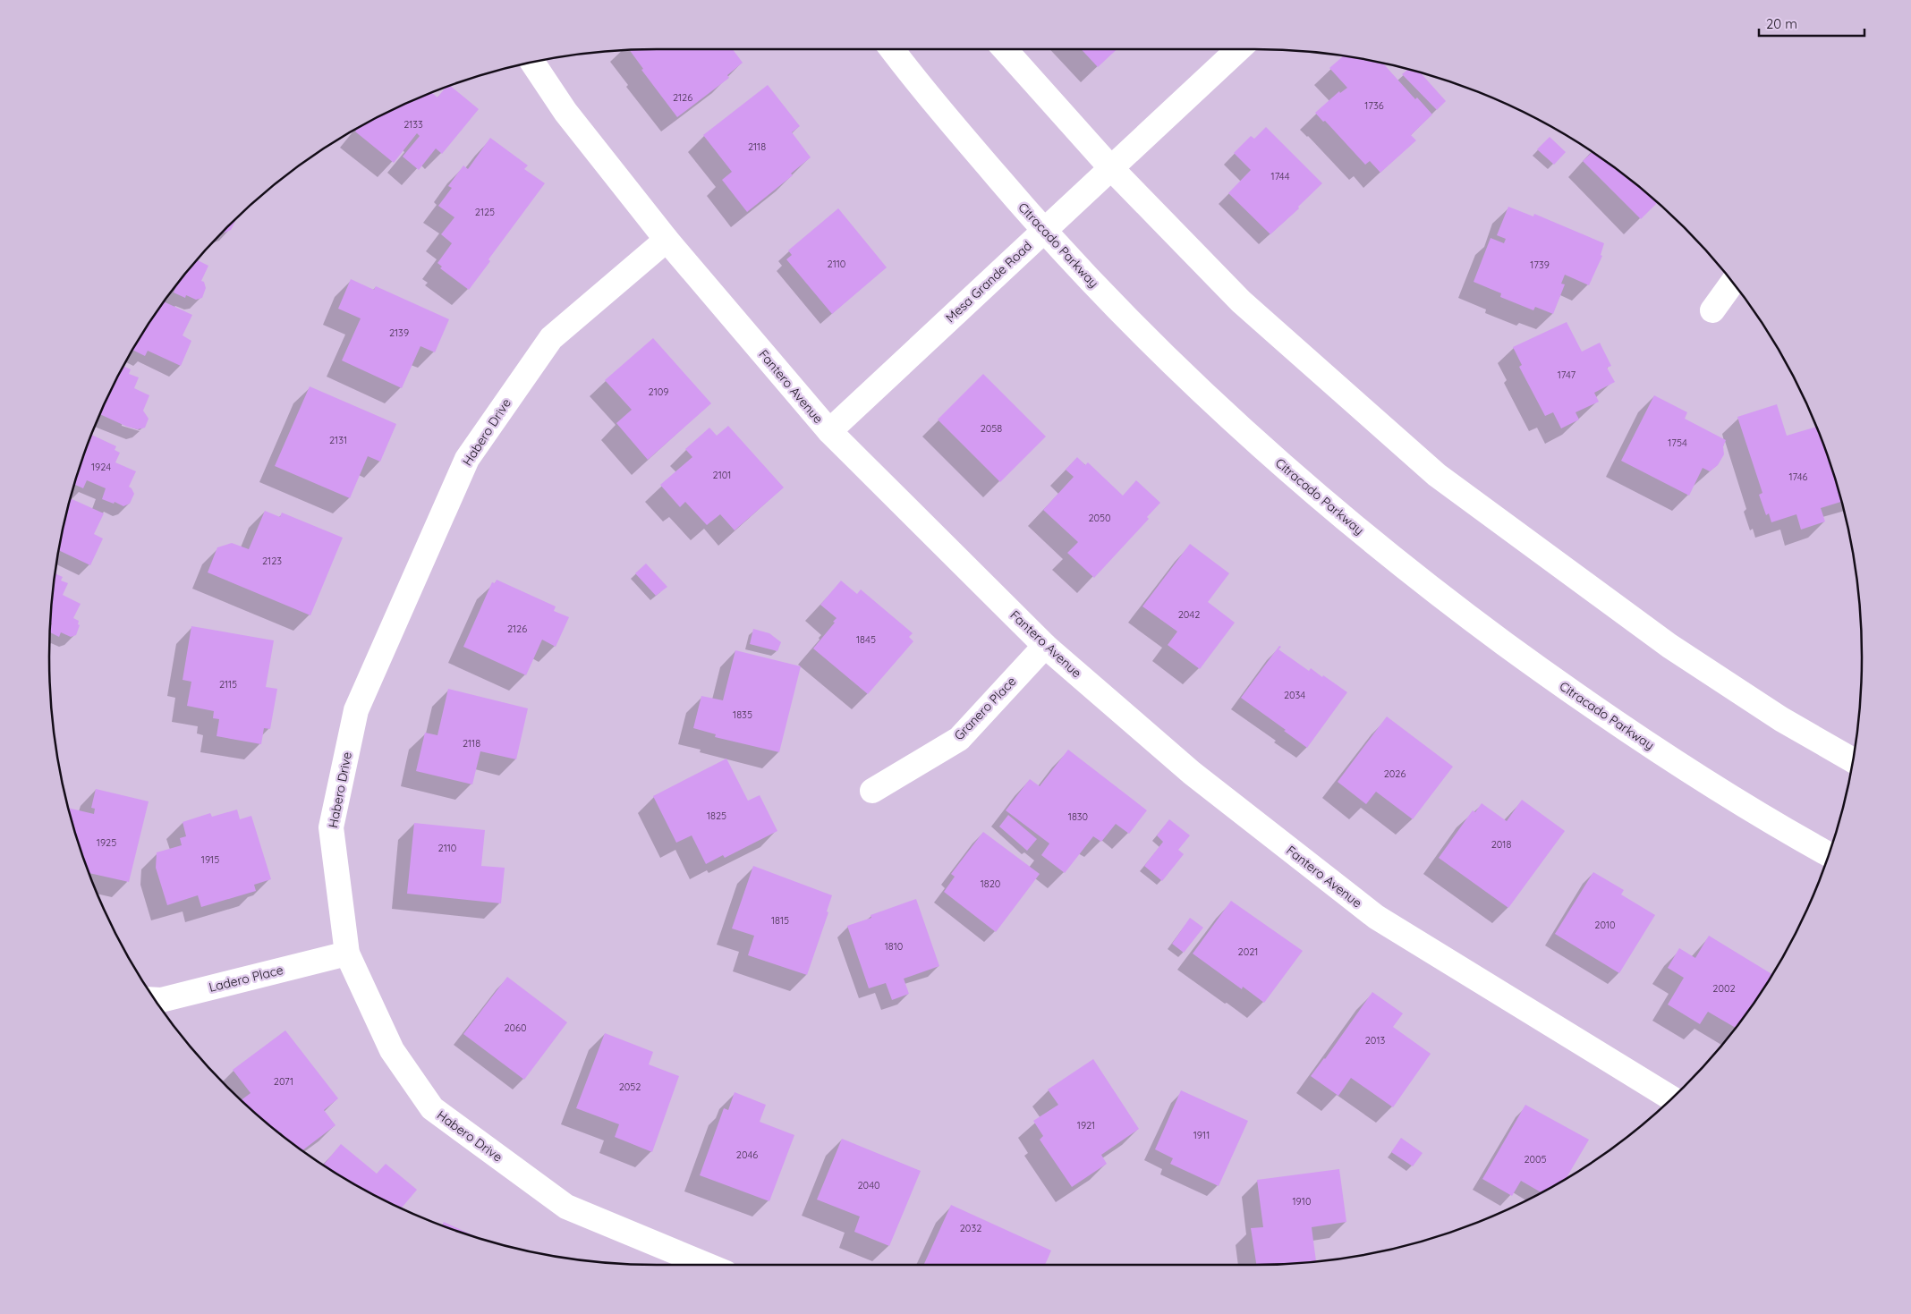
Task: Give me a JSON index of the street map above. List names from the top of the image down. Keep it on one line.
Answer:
{"streets":{"street":["Citracado Parkway","Mesa Grande Road","Fantero Avenue","Habero Drive","Granero Place","Ladero Place"]},"crossings":[["Citracado Parkway","Mesa Grande Road"],["Mesa Grande Road","Fantero Avenue"],["Fantero Avenue","Habero Drive"],["Fantero Avenue","Granero Place"],["Habero Drive","Ladero Place"]],"house_numbers":["2126","1736","2133","2118","1744","2125","2110","1739","2139","1747","2109","2058","2131","1754","1924","2101","1746","2050","2123","2042","2126","1845","2115","2034","1835","2118","2026","1825","1830","1925","2018","2110","1915","1820","1815","2010","1810","2021","2002","2060","2013","2071","2052","1921","1911","2046","2005","2040","1910","2032"],"scale_bar":"20 m"}
